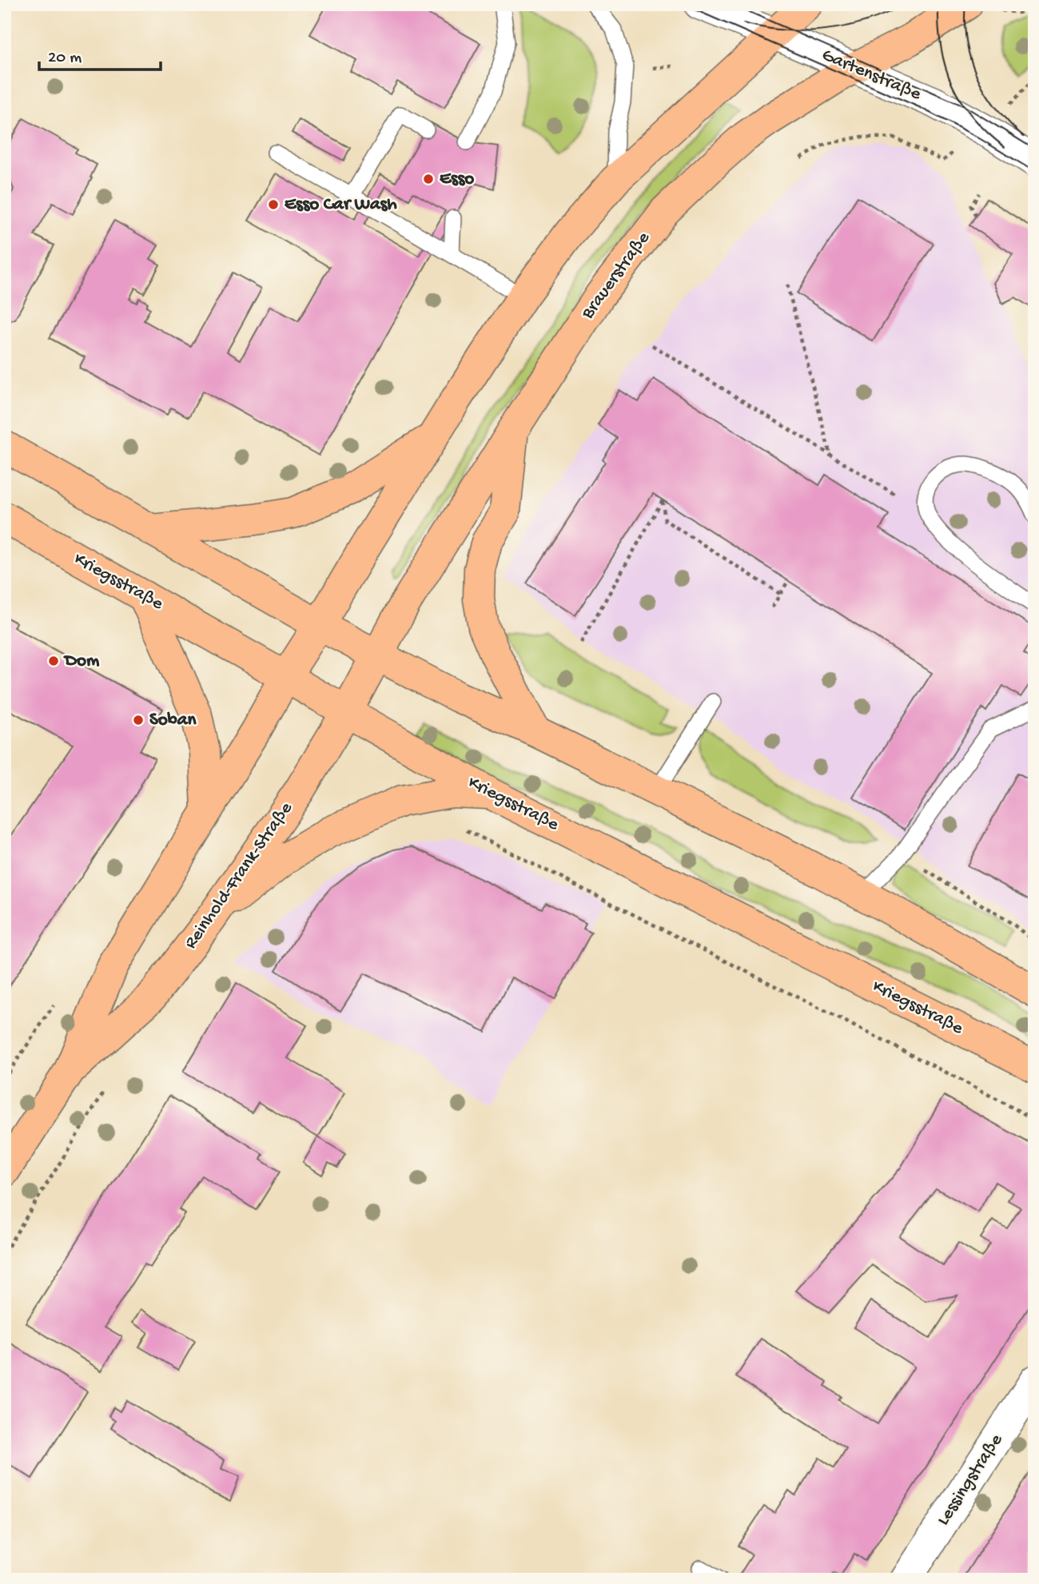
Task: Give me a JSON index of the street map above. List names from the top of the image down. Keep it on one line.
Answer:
{"streets":{"main road":["Brauerstraße","Kriegsstraße","Reinhold-Frank-Straße"],"street":["Gartenstraße","Lessingstraße"]},"crossings":[["Gartenstraße","Brauerstraße"],["Brauerstraße","Reinhold-Frank-Straße"],["Kriegsstraße","Reinhold-Frank-Straße"]],"places":["Esso","Esso Car Wash","Dom","Soban"],"scale_bar":"20 m"}
